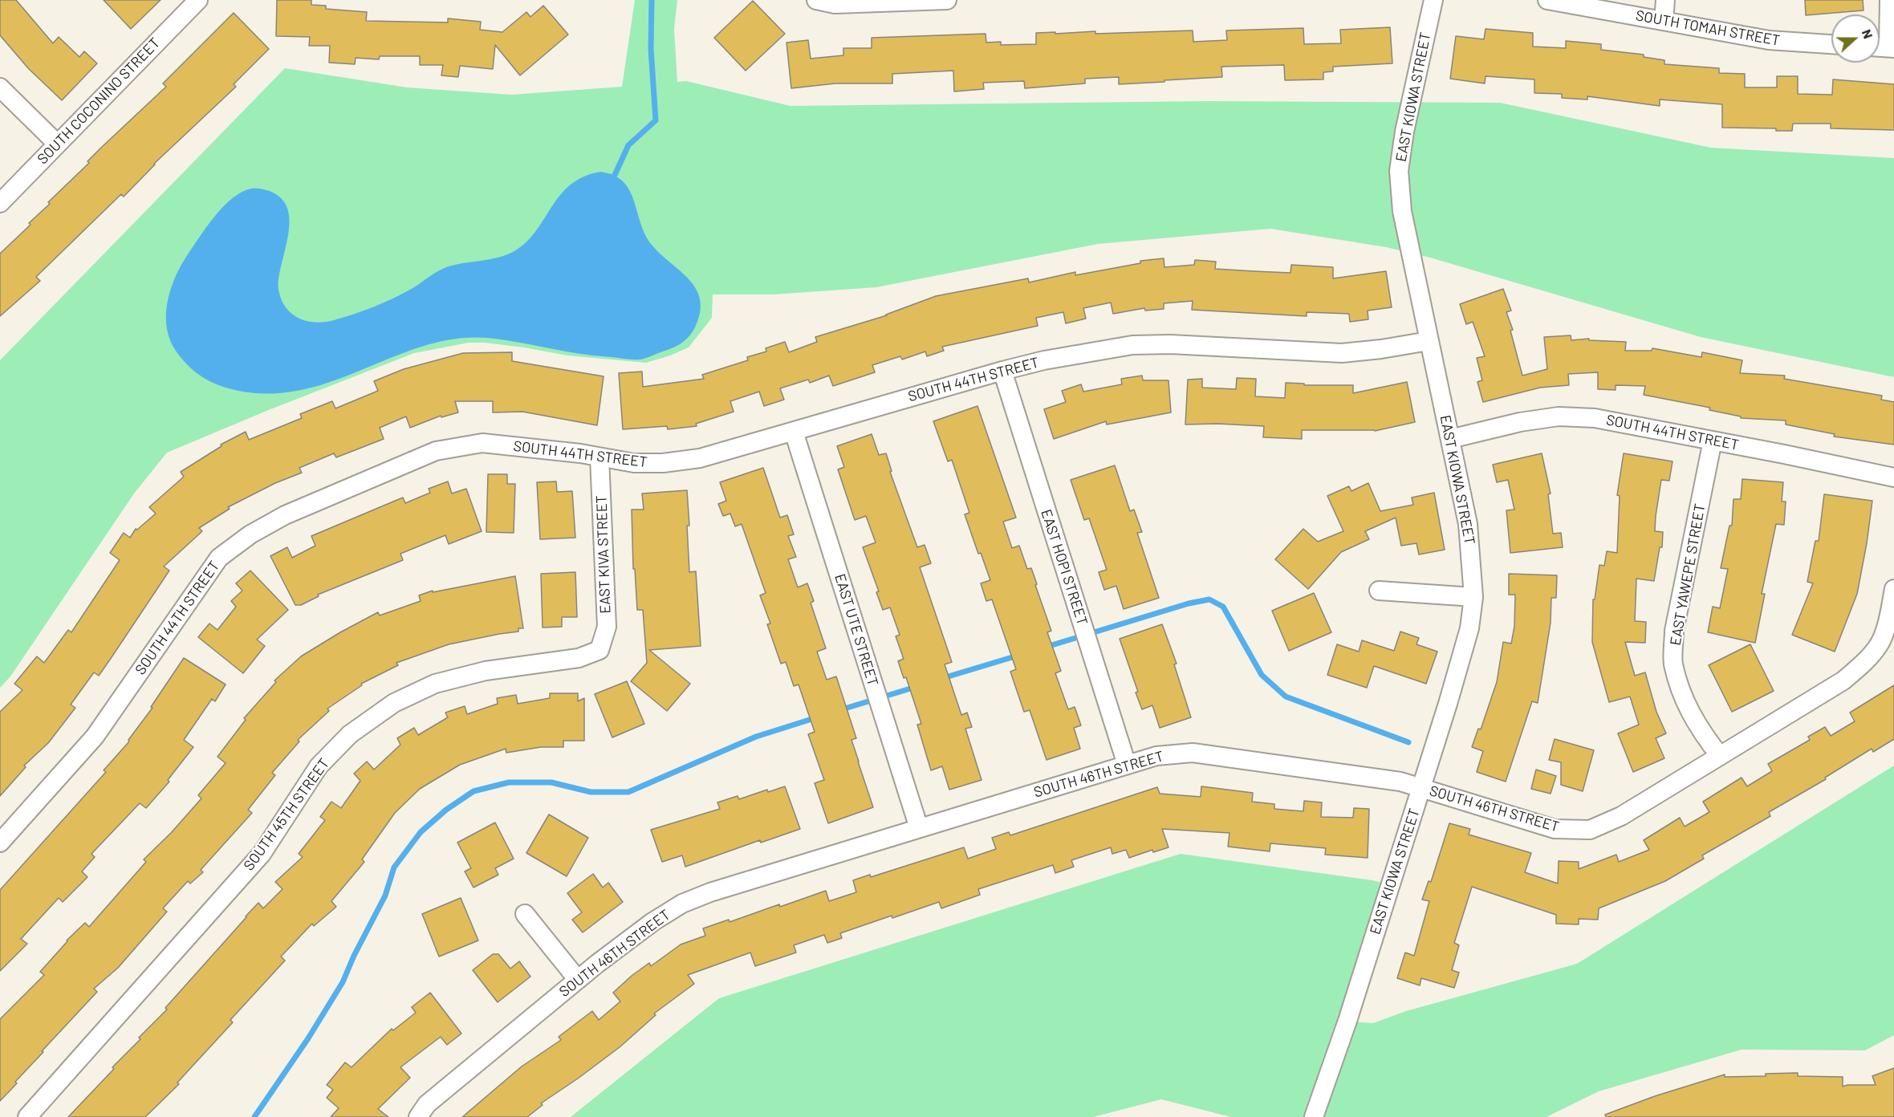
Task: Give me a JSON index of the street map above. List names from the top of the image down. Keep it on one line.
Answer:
{"streets":{"street":["SOUTH TOMAH STREET","EAST KIOWA STREET","SOUTH COCONINO STREET","SOUTH 44TH STREET","EAST KIVA STREET","EAST HOPI STREET","EAST YAWEPE STREET","EAST UTE STREET","SOUTH 46TH STREET","SOUTH 45TH STREET"]},"crossings":[["EAST KIOWA STREET","SOUTH 44TH STREET"],["EAST KIOWA STREET","SOUTH 46TH STREET"],["SOUTH 44TH STREET","EAST KIVA STREET"],["SOUTH 44TH STREET","EAST HOPI STREET"],["SOUTH 44TH STREET","EAST YAWEPE STREET"],["SOUTH 44TH STREET","EAST UTE STREET"],["EAST KIVA STREET","SOUTH 45TH STREET"],["EAST HOPI STREET","SOUTH 46TH STREET"],["EAST YAWEPE STREET","SOUTH 46TH STREET"],["EAST UTE STREET","SOUTH 46TH STREET"]],"north":"right"}
